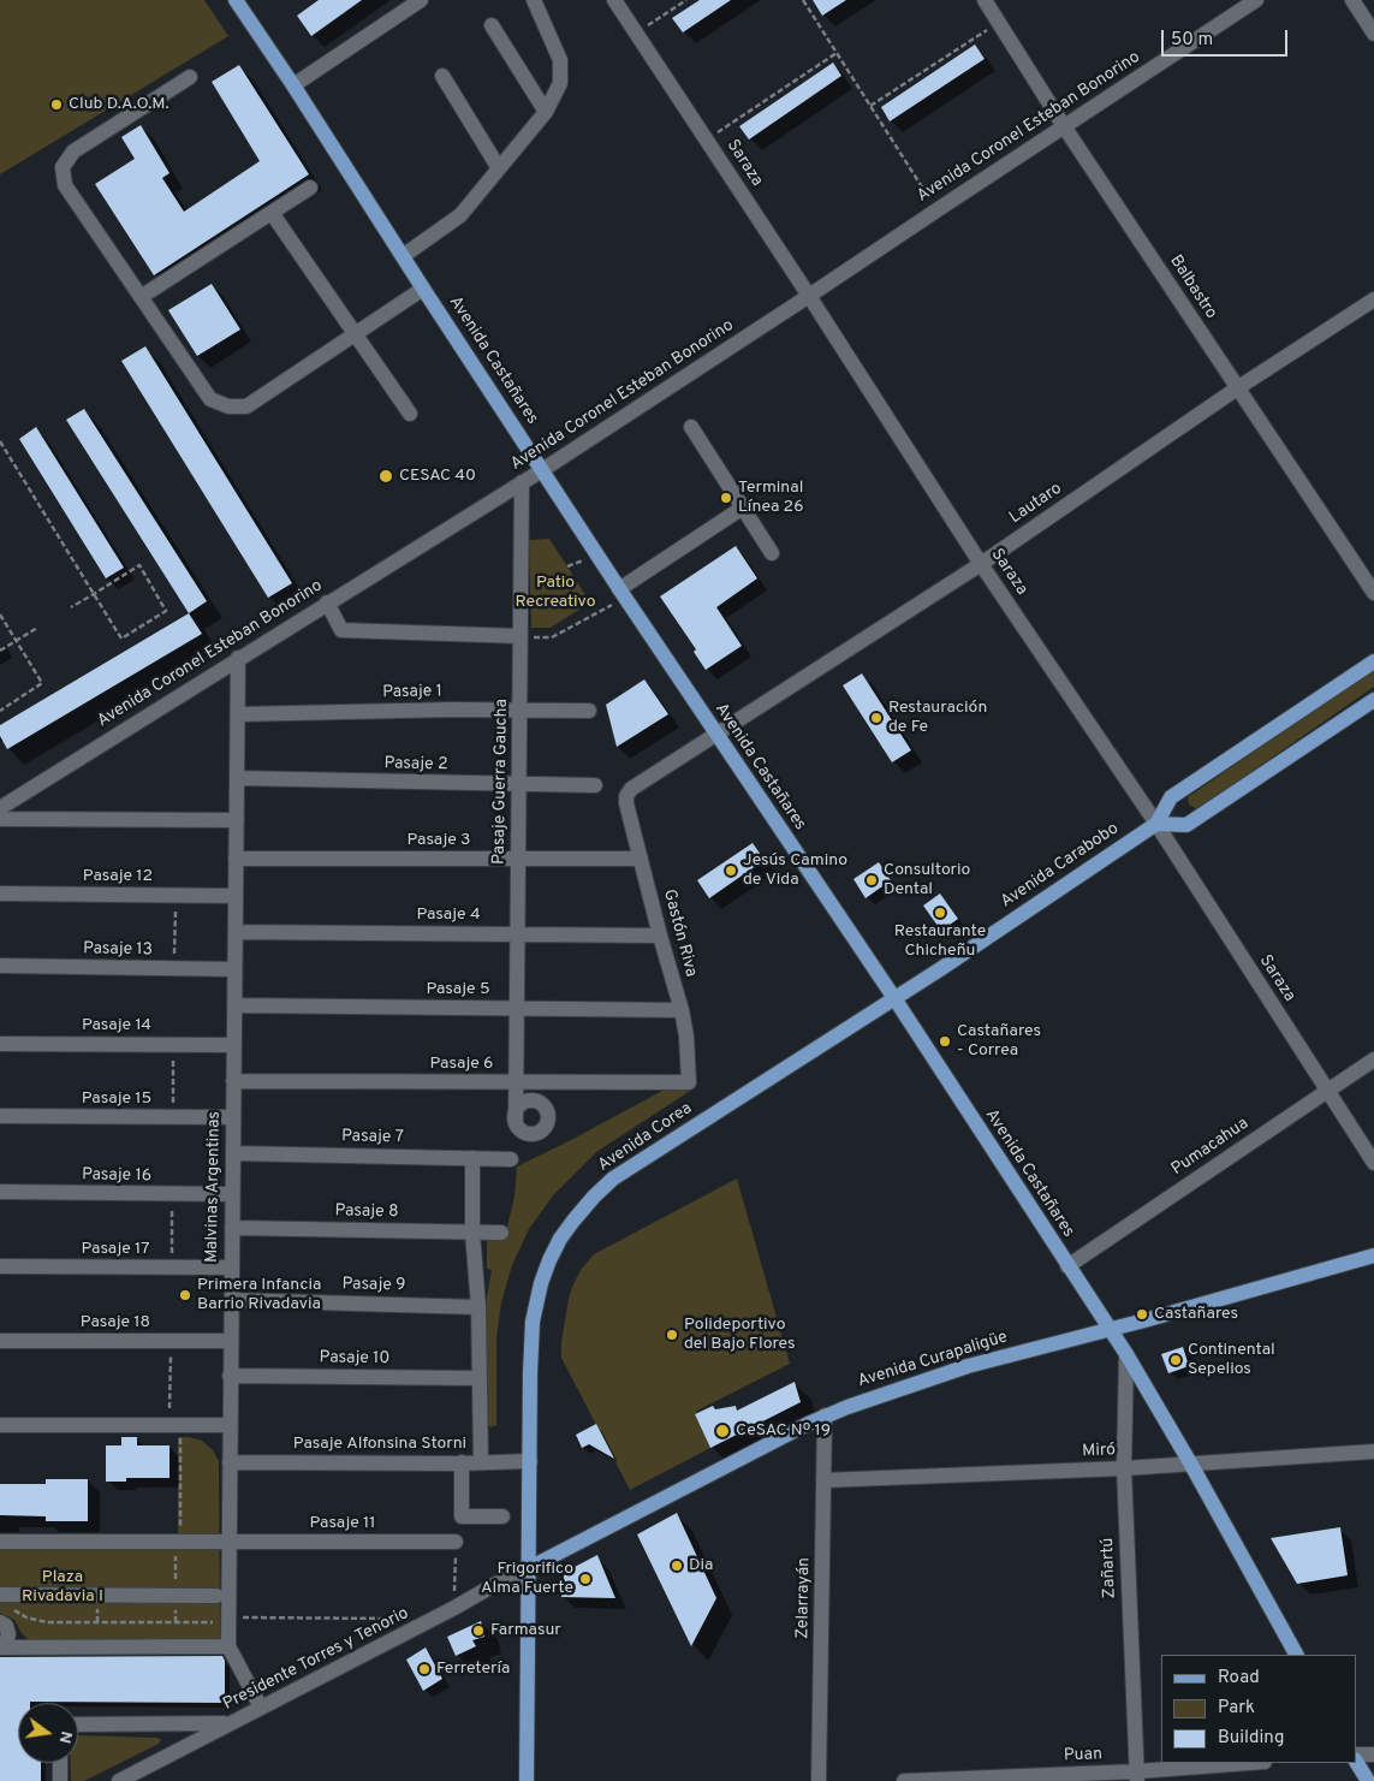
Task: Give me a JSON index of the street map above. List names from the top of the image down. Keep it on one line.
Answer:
{"streets":{"main road":["Avenida Castañares","Avenida Carabobo","Avenida Corea","Avenida Curapaligüe"],"street":["Avenida Coronel Esteban Bonorino","Saraza","Balbastro","Lautaro","Pasaje 1","Pasaje 2","Pasaje Guerra Gaucha","Pasaje 3","Pasaje 12","Pasaje 4","Gastón Riva","Pasaje 13","Pasaje 5","Pasaje 14","Pasaje 6","Pasaje 15","Pasaje 7","Pumacahua","Pasaje 16","Malvinas Argentinas","Pasaje 8","Pasaje 17","Pasaje 9","Pasaje 18","Pasaje 10","Pasaje Alfonsina Storni","Miró","Pasaje 11","Zañartú","Zelarrayán","Presidente Torres y Tenorio","Puan"]},"crossings":[["Avenida Coronel Esteban Bonorino","Saraza"],["Avenida Coronel Esteban Bonorino","Balbastro"],["Avenida Coronel Esteban Bonorino","Avenida Castañares"],["Avenida Coronel Esteban Bonorino","Pasaje Guerra Gaucha"],["Avenida Coronel Esteban Bonorino","Malvinas Argentinas"],["Saraza","Lautaro"],["Saraza","Avenida Carabobo"],["Saraza","Pumacahua"],["Balbastro","Lautaro"],["Avenida Castañares","Lautaro"],["Avenida Castañares","Avenida Carabobo"],["Avenida Castañares","Avenida Corea"],["Avenida Castañares","Pumacahua"],["Avenida Castañares","Avenida Curapaligüe"],["Avenida Castañares","Miró"],["Avenida Castañares","Zañartú"],["Lautaro","Gastón Riva"],["Pasaje 1","Pasaje Guerra Gaucha"],["Pasaje 1","Malvinas Argentinas"],["Pasaje 2","Pasaje Guerra Gaucha"],["Pasaje 2","Malvinas Argentinas"],["Pasaje Guerra Gaucha","Pasaje 3"],["Pasaje Guerra Gaucha","Pasaje 4"],["Pasaje Guerra Gaucha","Pasaje 5"],["Pasaje Guerra Gaucha","Pasaje 6"],["Pasaje 3","Gastón Riva"],["Pasaje 3","Malvinas Argentinas"],["Avenida Carabobo","Avenida Corea"],["Pasaje 12","Malvinas Argentinas"],["Pasaje 4","Gastón Riva"],["Pasaje 4","Malvinas Argentinas"],["Gastón Riva","Pasaje 5"],["Gastón Riva","Pasaje 6"],["Pasaje 13","Malvinas Argentinas"],["Pasaje 5","Malvinas Argentinas"],["Pasaje 14","Malvinas Argentinas"],["Pasaje 6","Malvinas Argentinas"],["Pasaje 15","Malvinas Argentinas"],["Pasaje 7","Malvinas Argentinas"],["Avenida Corea","Avenida Curapaligüe"],["Avenida Corea","Pasaje Alfonsina Storni"],["Avenida Corea","Presidente Torres y Tenorio"],["Pasaje 16","Malvinas Argentinas"],["Malvinas Argentinas","Pasaje 8"],["Malvinas Argentinas","Pasaje 17"],["Malvinas Argentinas","Pasaje 9"],["Malvinas Argentinas","Pasaje 18"],["Malvinas Argentinas","Pasaje 10"],["Malvinas Argentinas","Pasaje Alfonsina Storni"],["Malvinas Argentinas","Pasaje 11"],["Malvinas Argentinas","Presidente Torres y Tenorio"],["Avenida Curapaligüe","Zelarrayán"],["Avenida Curapaligüe","Presidente Torres y Tenorio"],["Miró","Zañartú"],["Miró","Zelarrayán"],["Zañartú","Puan"]],"parks":["Patio Recreativo","Plaza Rivadavia I"],"places":["Club D.A.O.M.","CESAC 40","Terminal Línea 26","Restauración de Fe","Jesús Camino de Vida","Consultorio Dental","Restaurante Chicheñu","Castañares - Correa","Primera Infancia Barrio Rivadavia","Castañares","Polideportivo del Bajo Flores","Continental Sepelios","CeSAC Nº 19","Dia","Frigorifico Alma Fuerte","Farmasur","Ferretería"],"legend":["Road","Park","Building"],"scale_bar":"50 m","north":"right"}
